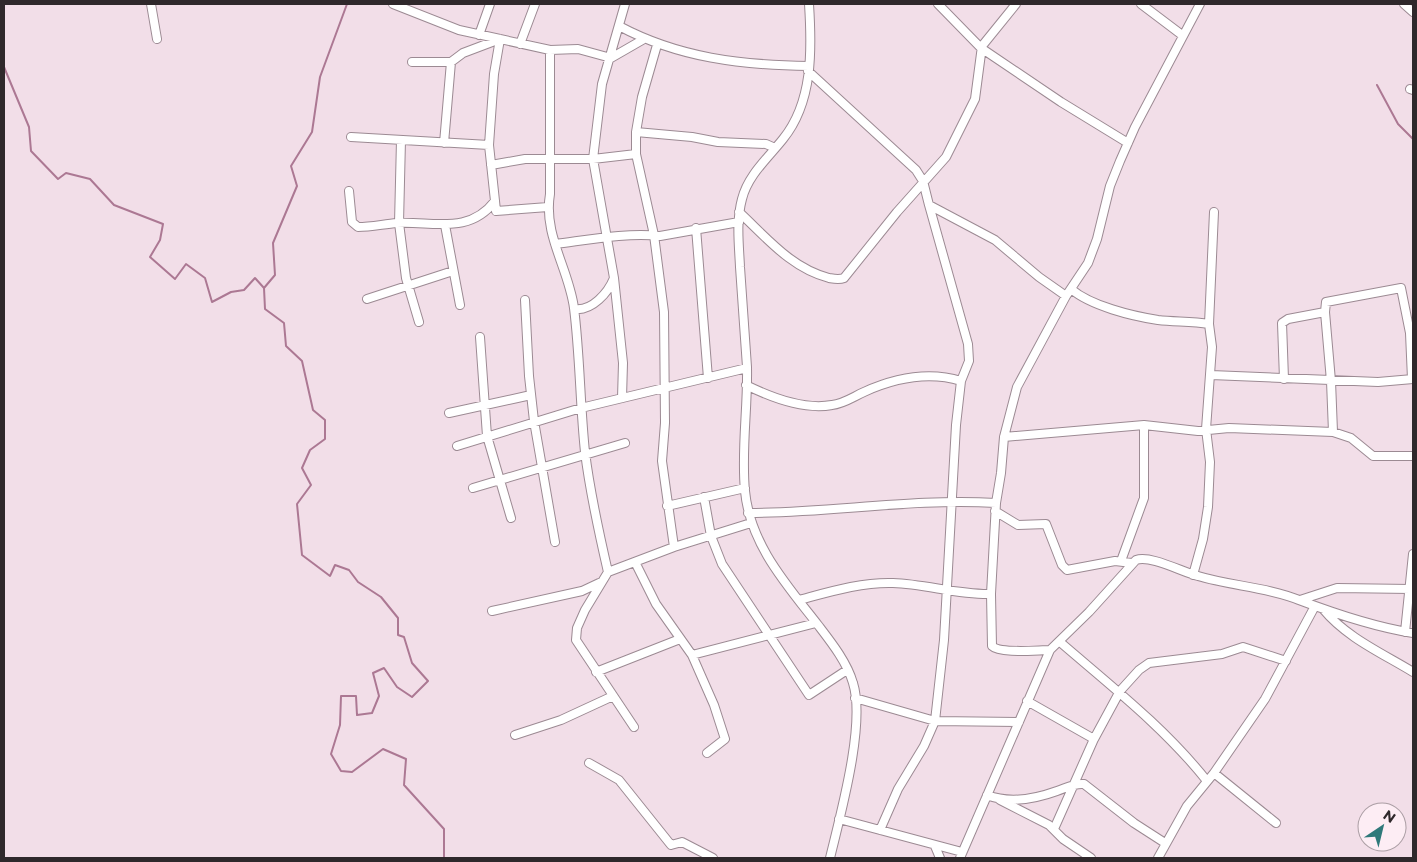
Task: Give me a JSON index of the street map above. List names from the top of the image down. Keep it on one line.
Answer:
{"north":"top right"}
